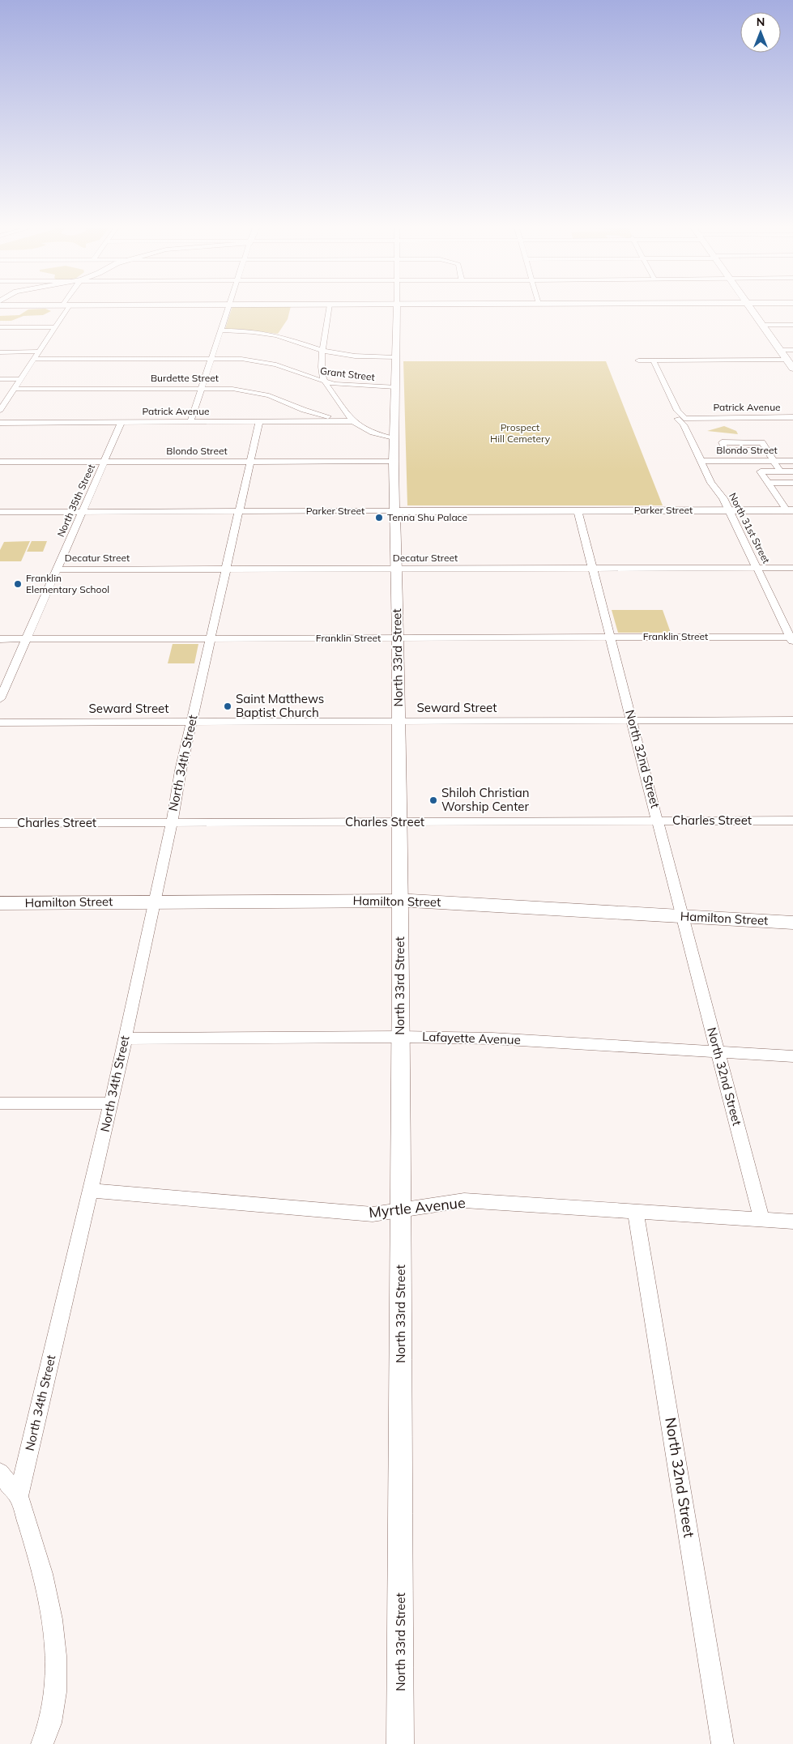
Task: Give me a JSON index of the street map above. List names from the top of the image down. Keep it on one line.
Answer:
{"streets":{"main road":["Hamilton Street"],"street":["Grant Street","Burdette Street","Patrick Avenue","Blondo Street","North 35th Street","Parker Street","North 31st Street","Decatur Street","Franklin Street","North 33rd Street","Seward Street","North 32nd Street","North 34th Street","Charles Street","Lafayette Avenue","Myrtle Avenue"]},"crossings":[["Grant Street","North 33rd Street"],["Burdette Street","Patrick Avenue"],["Patrick Avenue","North 35th Street"],["Patrick Avenue","North 31st Street"],["Patrick Avenue","North 34th Street"],["Blondo Street","North 35th Street"],["Blondo Street","North 31st Street"],["Blondo Street","North 33rd Street"],["Blondo Street","North 34th Street"],["North 35th Street","Parker Street"],["North 35th Street","Decatur Street"],["North 35th Street","Franklin Street"],["Parker Street","North 31st Street"],["Parker Street","North 33rd Street"],["Parker Street","North 32nd Street"],["Parker Street","North 34th Street"],["North 31st Street","Decatur Street"],["North 31st Street","Franklin Street"],["Decatur Street","North 33rd Street"],["Decatur Street","North 32nd Street"],["Decatur Street","North 34th Street"],["Franklin Street","North 33rd Street"],["Franklin Street","North 32nd Street"],["Franklin Street","North 34th Street"],["North 33rd Street","Seward Street"],["North 33rd Street","Charles Street"],["North 33rd Street","Hamilton Street"],["North 33rd Street","Lafayette Avenue"],["North 33rd Street","Myrtle Avenue"],["Seward Street","North 32nd Street"],["Seward Street","North 34th Street"],["North 32nd Street","Charles Street"],["North 32nd Street","Hamilton Street"],["North 32nd Street","Lafayette Avenue"],["North 32nd Street","Myrtle Avenue"],["North 34th Street","Charles Street"],["North 34th Street","Hamilton Street"],["North 34th Street","Lafayette Avenue"],["North 34th Street","Myrtle Avenue"]],"parks":["Prospect Hill Cemetery"],"places":["Tenna Shu Palace","Franklin Elementary School","Saint Matthews Baptist Church","Shiloh Christian Worship Center"],"north":"top"}
